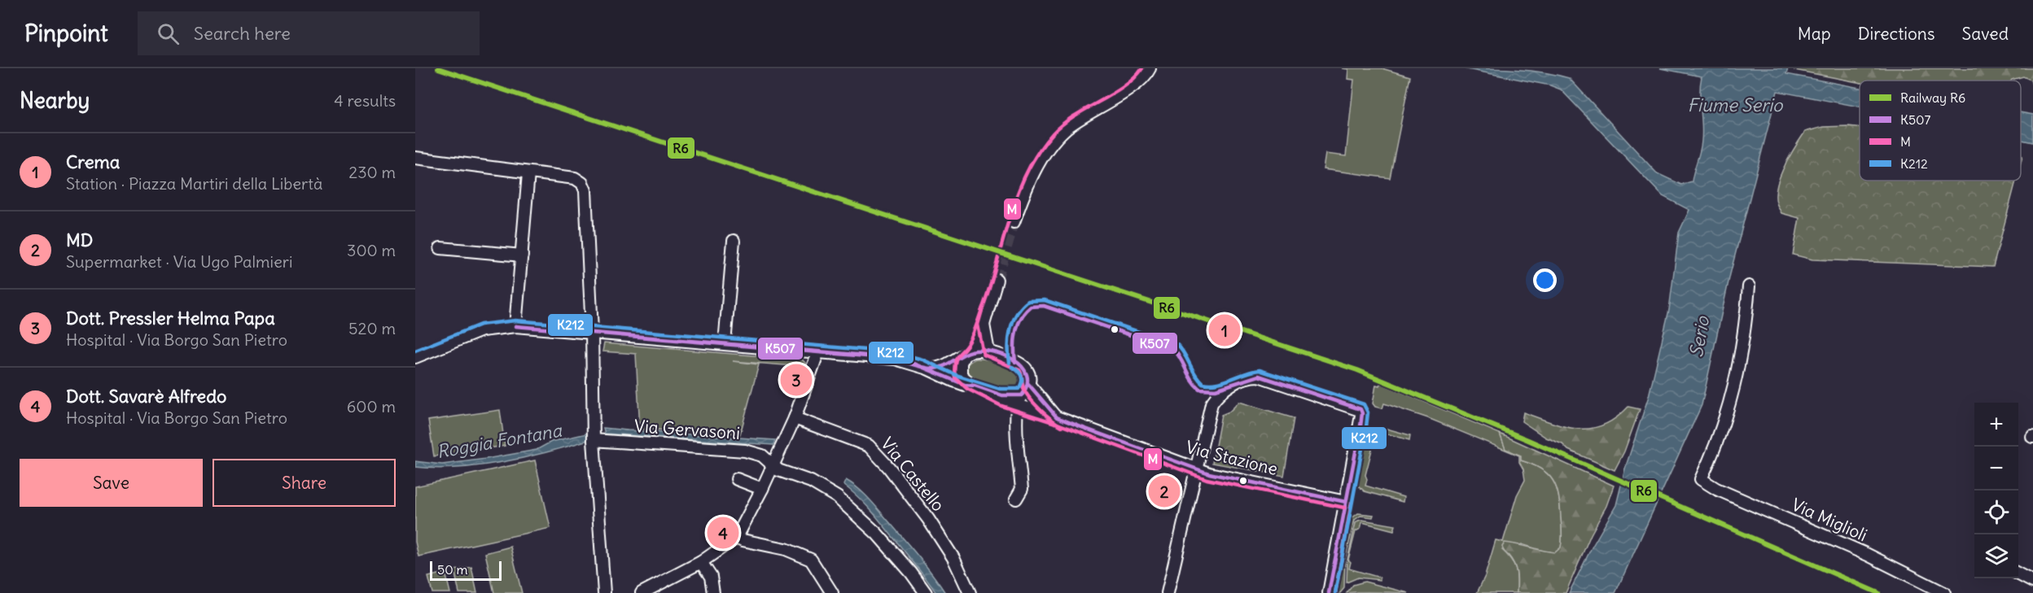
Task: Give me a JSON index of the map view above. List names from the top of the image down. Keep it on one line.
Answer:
{"streets":{"street":["Via Gervasoni","Via Stazione","Via Castello","Via Miglioli"]},"water":["Fiume Serio","Serio","Roggia Fontana"],"lines":["rail line R6","transit line M","transit line K212","transit line K507"],"legend":["Railway R6","K507","M","K212"],"scale_bar":"50 m","page":{"header":"Pinpoint","search":"Search here","nav":["Map","Directions","Saved"],"heading":["Nearby","4 results"],"list":[{"mark":"1","name":"Crema","note":"Station · Piazza Martiri della Libertà","value":"230 m"},{"mark":"2","name":"MD","note":"Supermarket · Via Ugo Palmieri","value":"300 m"},{"mark":"3","name":"Dott. Pressler Helma Papa","note":"Hospital · Via Borgo San Pietro","value":"520 m"},{"mark":"4","name":"Dott. Savarè Alfredo","note":"Hospital · Via Borgo San Pietro","value":"600 m"}],"pins":["1","3","2","4"],"map_buttons":["+","−"],"buttons":["Save","Share"],"scale":"50 m"}}
